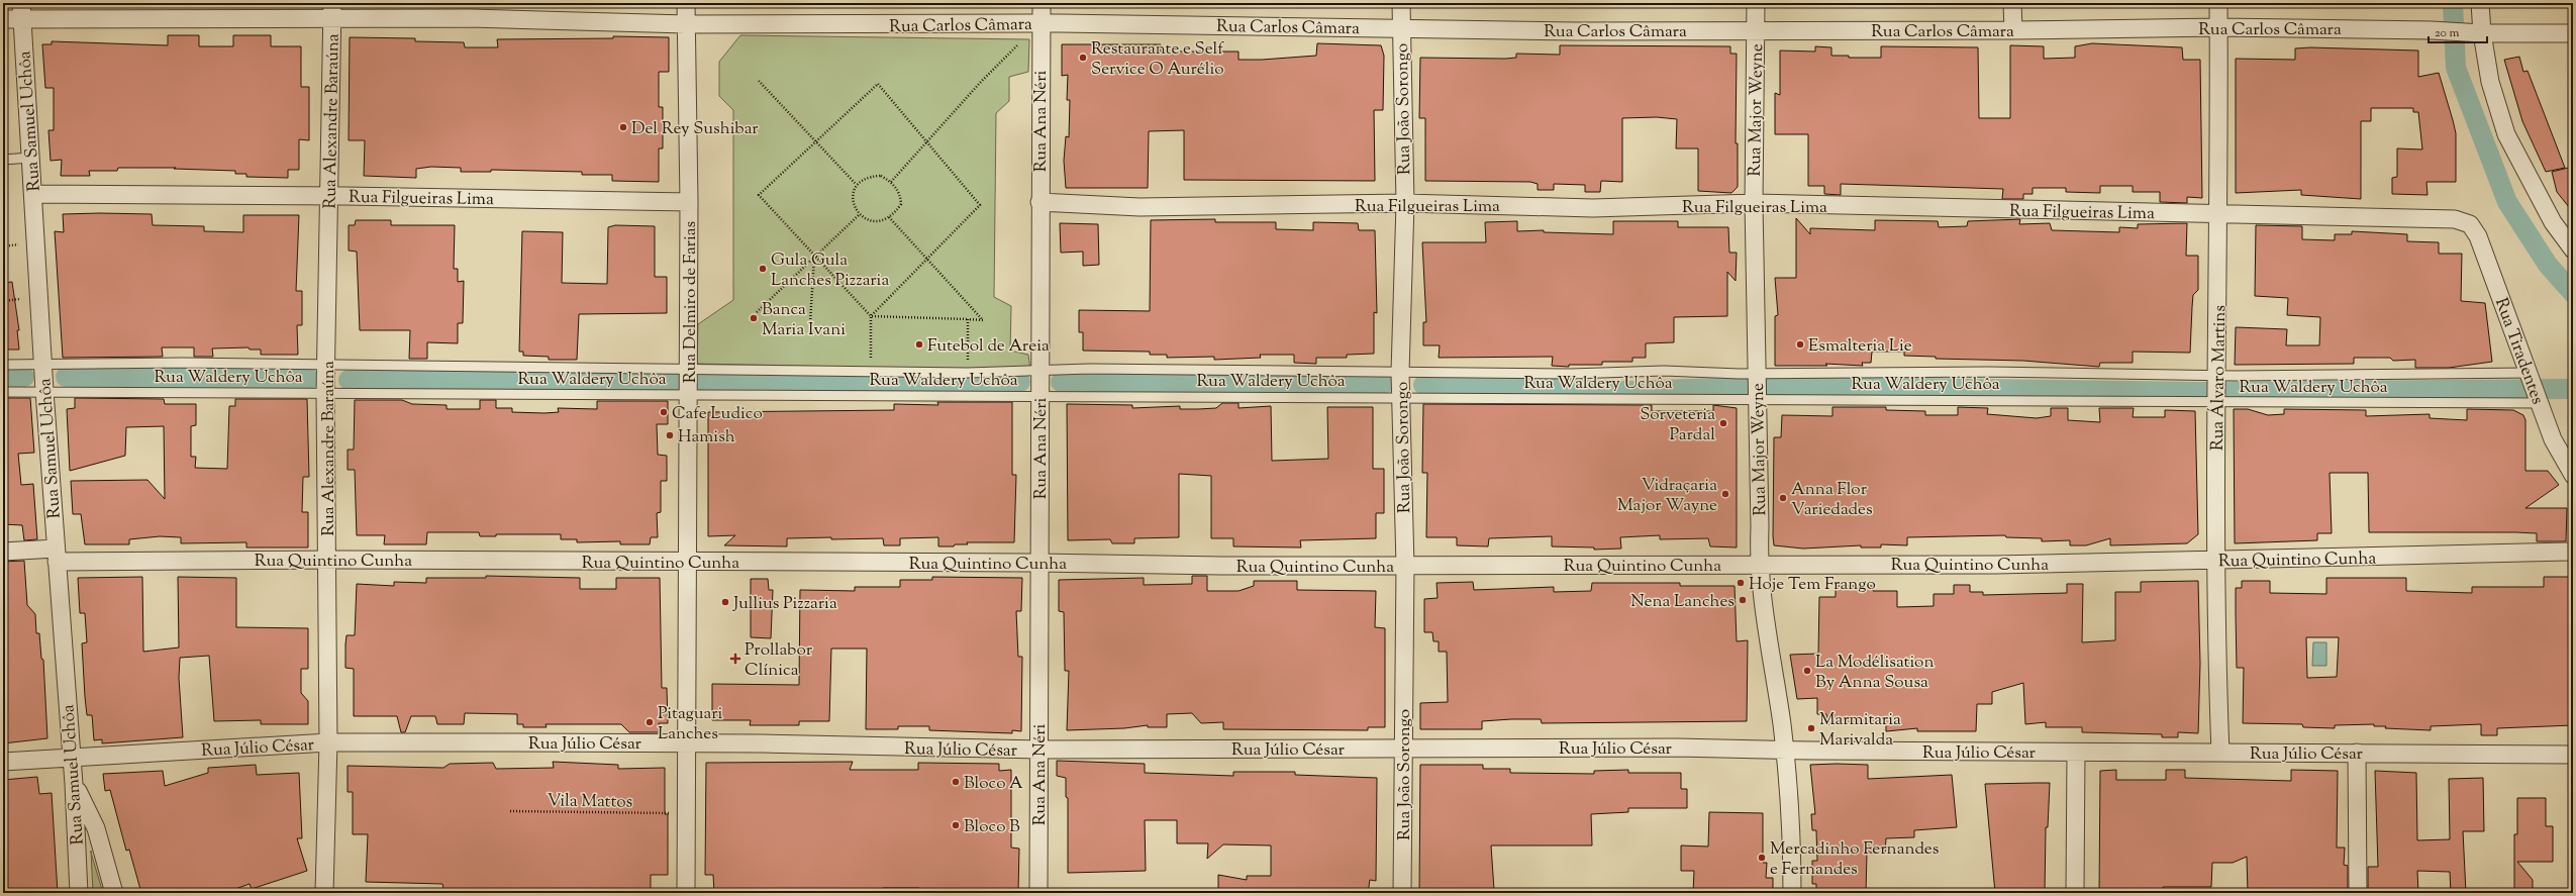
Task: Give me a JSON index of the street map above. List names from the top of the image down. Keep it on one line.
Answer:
{"streets":{"street":["Rua Carlos Câmara","Rua João Sorongo","Rua Major Weyne","Rua Samuel Uchôa","Rua Alexandre Baraúna","Rua Ana Néri","Rua Filgueiras Lima","Rua Delmiro de Farias","Rua Tiradentes","Rua Álvaro Martins","Rua Quintino Cunha","Rua Júlio César"],"lane":["Rua Waldery Uchôa"],"path":["Vila Mattos"]},"crossings":[["Rua Carlos Câmara","Rua João Sorongo"],["Rua Carlos Câmara","Rua Major Weyne"],["Rua Carlos Câmara","Rua Samuel Uchôa"],["Rua Carlos Câmara","Rua Alexandre Baraúna"],["Rua Carlos Câmara","Rua Ana Néri"],["Rua Carlos Câmara","Rua Delmiro de Farias"],["Rua Carlos Câmara","Rua Álvaro Martins"],["Rua João Sorongo","Rua Filgueiras Lima"],["Rua João Sorongo","Rua Waldery Uchôa"],["Rua João Sorongo","Rua Quintino Cunha"],["Rua João Sorongo","Rua Júlio César"],["Rua Major Weyne","Rua Filgueiras Lima"],["Rua Major Weyne","Rua Waldery Uchôa"],["Rua Major Weyne","Rua Quintino Cunha"],["Rua Major Weyne","Rua Júlio César"],["Rua Samuel Uchôa","Rua Filgueiras Lima"],["Rua Samuel Uchôa","Rua Waldery Uchôa"],["Rua Samuel Uchôa","Rua Quintino Cunha"],["Rua Samuel Uchôa","Rua Júlio César"],["Rua Alexandre Baraúna","Rua Filgueiras Lima"],["Rua Alexandre Baraúna","Rua Waldery Uchôa"],["Rua Alexandre Baraúna","Rua Quintino Cunha"],["Rua Alexandre Baraúna","Rua Júlio César"],["Rua Ana Néri","Rua Filgueiras Lima"],["Rua Ana Néri","Rua Waldery Uchôa"],["Rua Ana Néri","Rua Quintino Cunha"],["Rua Ana Néri","Rua Júlio César"],["Rua Filgueiras Lima","Rua Delmiro de Farias"],["Rua Filgueiras Lima","Rua Tiradentes"],["Rua Filgueiras Lima","Rua Álvaro Martins"],["Rua Delmiro de Farias","Rua Waldery Uchôa"],["Rua Delmiro de Farias","Rua Quintino Cunha"],["Rua Delmiro de Farias","Rua Júlio César"],["Rua Tiradentes","Rua Waldery Uchôa"],["Rua Waldery Uchôa","Rua Álvaro Martins"],["Rua Álvaro Martins","Rua Quintino Cunha"],["Rua Álvaro Martins","Rua Júlio César"]],"places":{"other":["Restaurante e Self Service O Aurélio","Del Rey Sushibar","Gula Gula Lanches Pizzaria","Banca Maria Ivani","Futebol de Areia","Esmalteria Lie","Cafe Ludico","Sorveteria Pardal","Hamish","Vidraçaria Major Wayne","Anna Flor Variedades","Hoje Tem Frango","Nena Lanches","Jullius Pizzaria","La Modélisation By Anna Sousa","Pitaguari Lanches","Marmitaria Marivalda","Bloco A","Bloco B","Mercadinho Fernandes e Fernandes"],"health":["Prollabor Clínica"]},"scale_bar":"20 m"}
